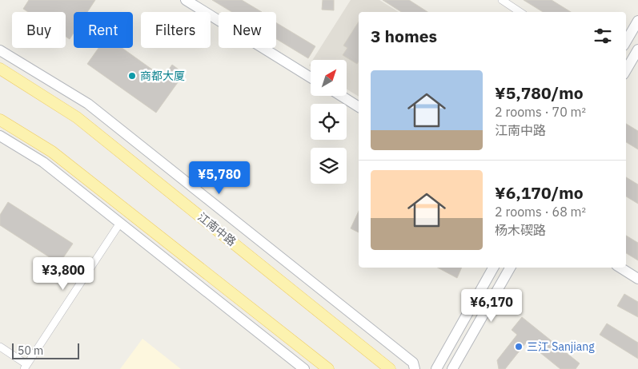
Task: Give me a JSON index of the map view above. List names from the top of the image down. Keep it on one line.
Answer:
{"streets":{"main road":["江南中路"]},"places":["商都大厦","三江 Sanjiang"],"scale_bar":"50 m","north":"top right","page":{"chip":["Buy","Rent","Filters","New"],"heading":"3 homes","list":[{"name":"¥5,780/mo","note":"2 rooms · 70 m² · 江南中路"},{"name":"¥6,170/mo","note":"2 rooms · 68 m² · 杨木碶路"}],"price":["¥5,780","¥3,800","¥6,170"],"scale":"50 m"}}
